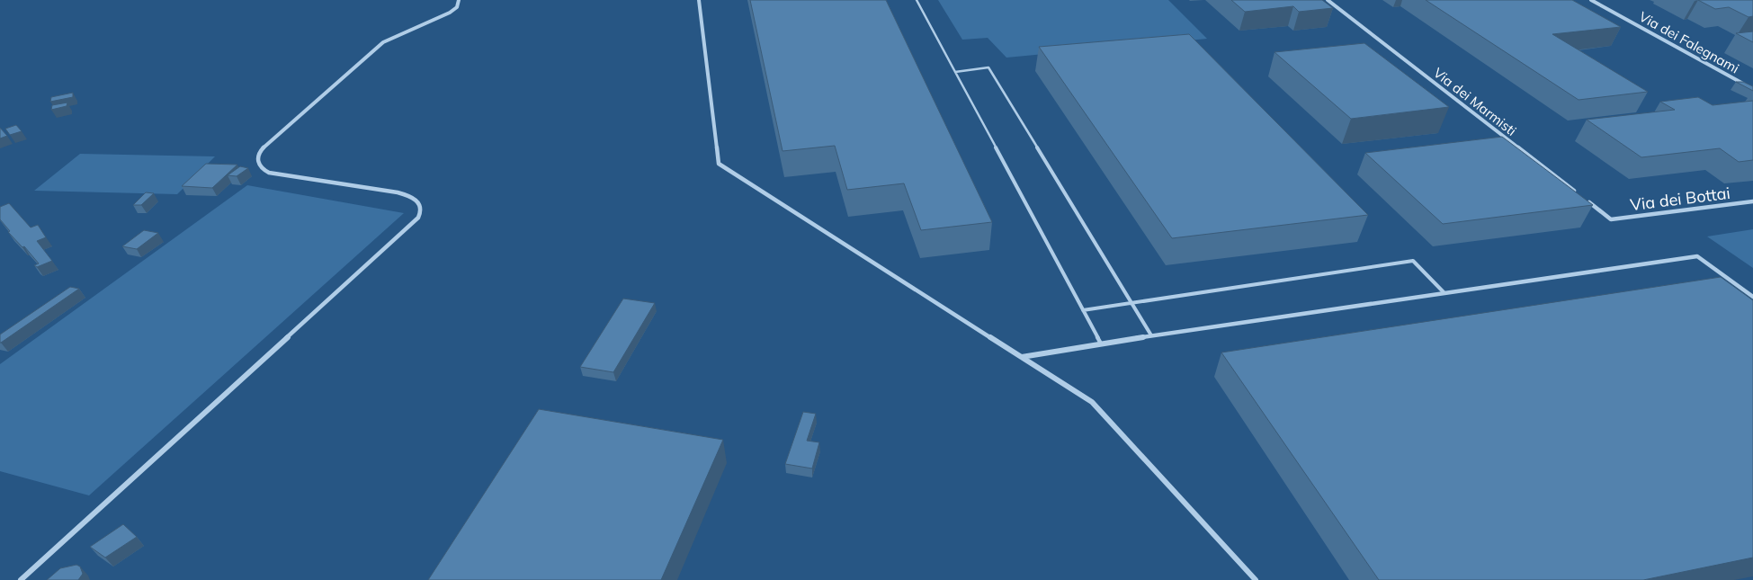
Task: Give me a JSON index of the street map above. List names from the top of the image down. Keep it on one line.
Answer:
{"streets":{"street":["Via dei Falegnami","Via dei Marmisti","Via dei Bottai"]}}
